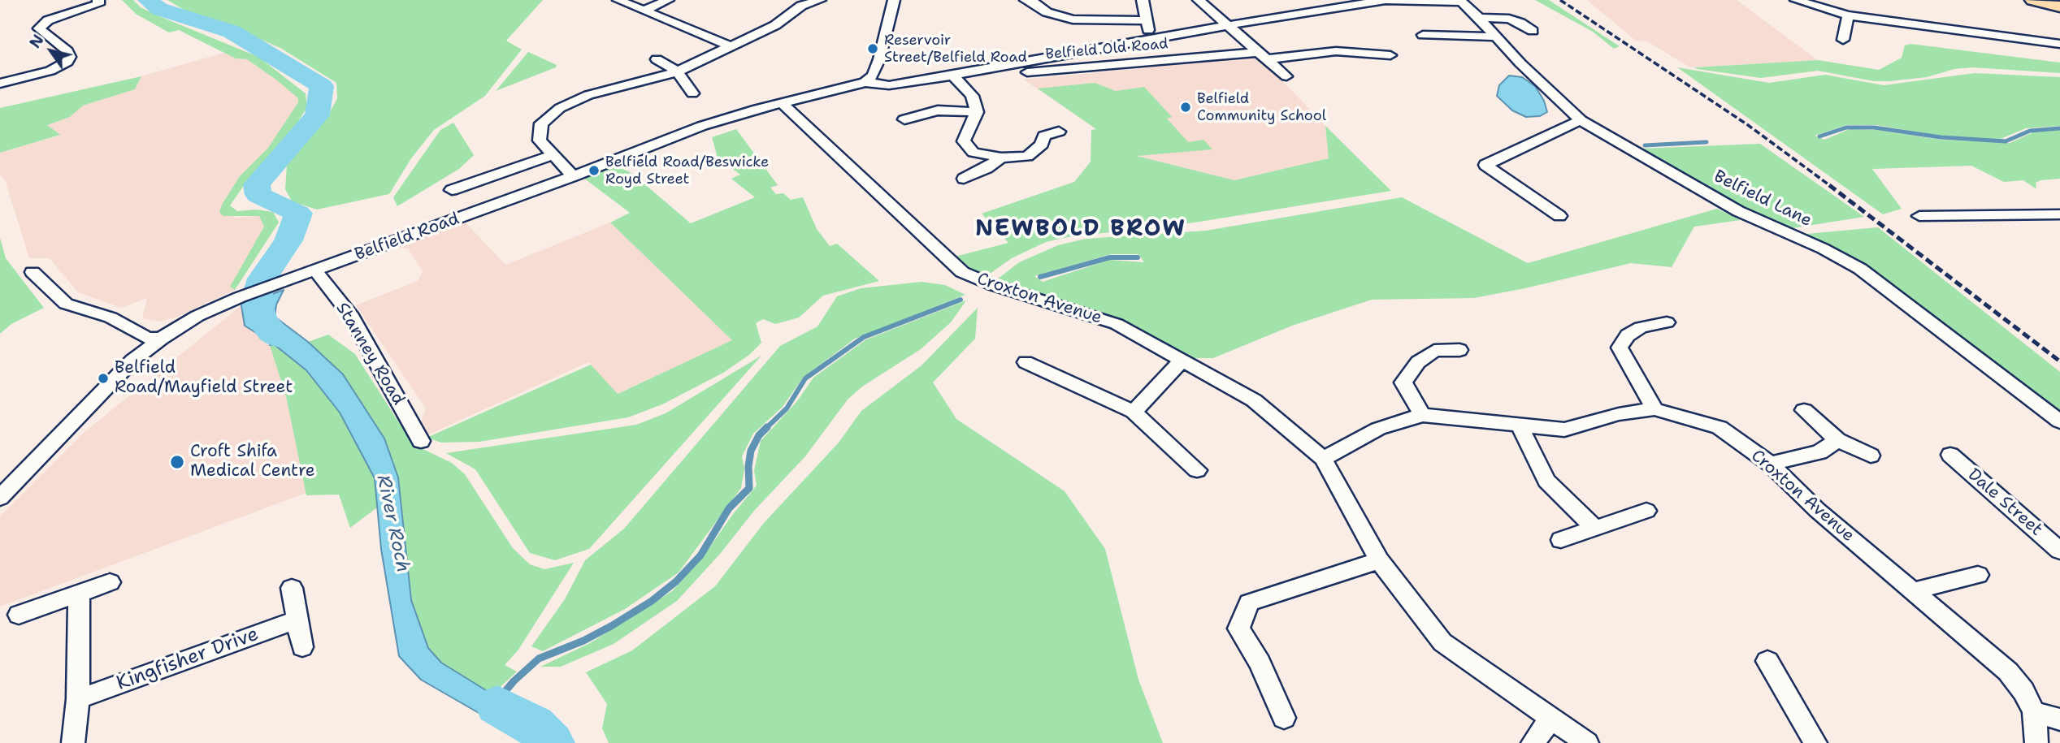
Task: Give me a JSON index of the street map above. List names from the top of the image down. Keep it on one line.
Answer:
{"streets":{"street":["Belfield Old Road","Belfield Lane","Belfield Road","Croxton Avenue","Stanney Road","Dale Street","Kingfisher Drive"]},"crossings":[["Belfield Road","Croxton Avenue"],["Belfield Road","Stanney Road"]],"districts":["NEWBOLD BROW"],"water":["River Roch"],"places":["Reservoir Street/Belfield Road","Belfield Community School","Belfield Road/Beswicke Royd Street","Belfield Road/Mayfield Street","Croft Shifa Medical Centre"],"north":"top left"}
